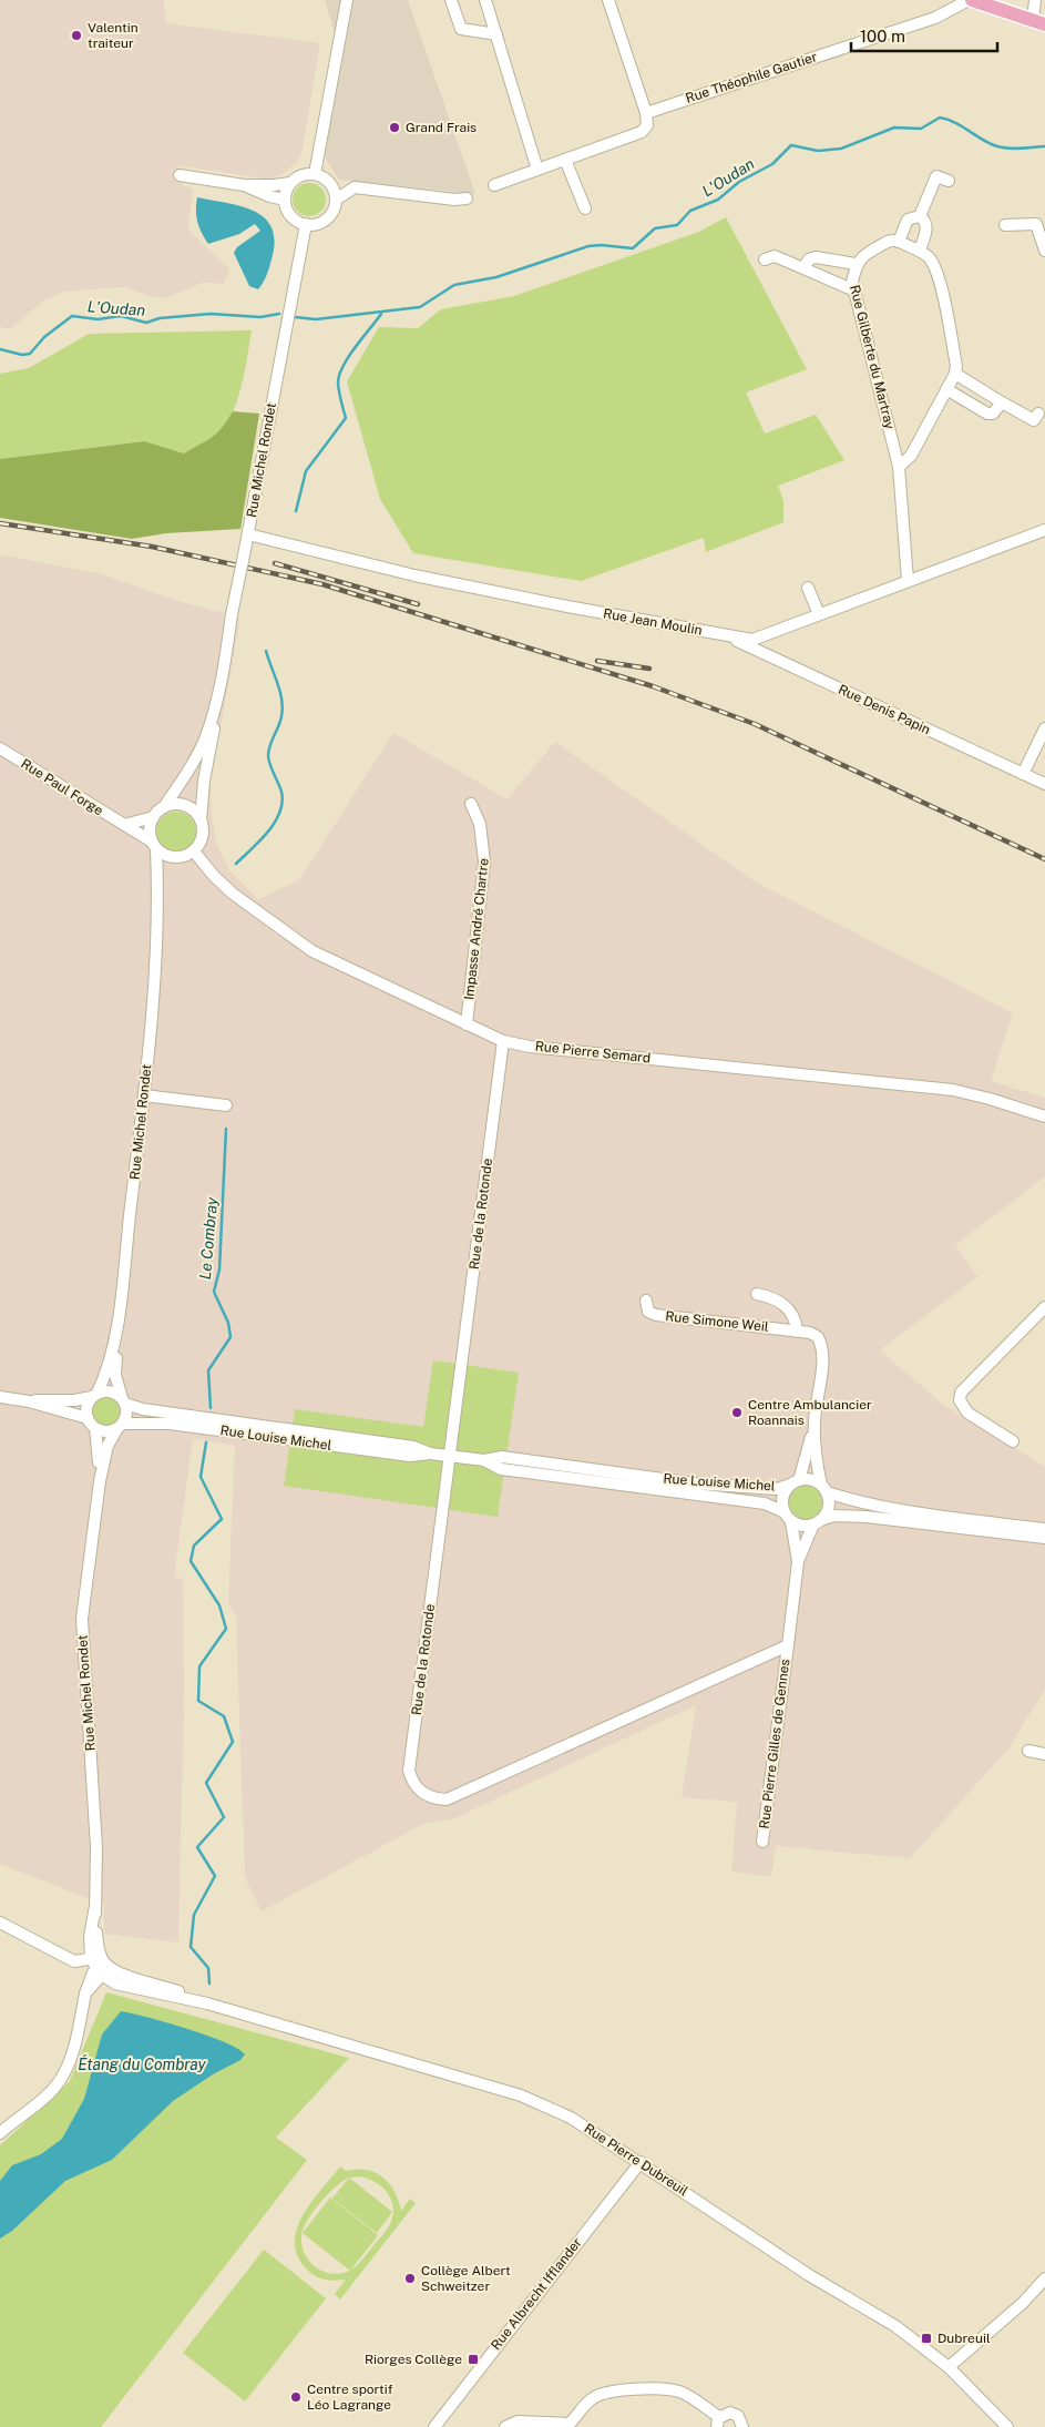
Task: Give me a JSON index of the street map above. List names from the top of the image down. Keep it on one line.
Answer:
{"streets":{"street":["Rue Théophile Gautier","Rue Gilberte du Martray","Rue Michel Rondet","Rue Jean Moulin","Rue Denis Papin","Rue Paul Forge","Impasse André Chartre","Rue Pierre Semard","Rue de la Rotonde","Rue Simone Weil","Rue Louise Michel","Rue Pierre Gilles de Gennes","Rue Pierre Dubreuil","Rue Albrecht Ifflander"]},"crossings":[["Rue Gilberte du Martray","Rue Jean Moulin"],["Rue Michel Rondet","Rue Jean Moulin"],["Rue Michel Rondet","Rue Paul Forge"],["Rue Michel Rondet","Rue Pierre Semard"],["Rue Michel Rondet","Rue Louise Michel"],["Rue Michel Rondet","Rue Pierre Dubreuil"],["Rue Jean Moulin","Rue Denis Papin"],["Rue Paul Forge","Rue Pierre Semard"],["Impasse André Chartre","Rue Pierre Semard"],["Rue Pierre Semard","Rue de la Rotonde"],["Rue de la Rotonde","Rue Louise Michel"],["Rue de la Rotonde","Rue Pierre Gilles de Gennes"],["Rue Simone Weil","Rue Louise Michel"],["Rue Pierre Dubreuil","Rue Albrecht Ifflander"]],"water":["L'Oudan","Le Combray","Étang du Combray"],"places":{"other":["Valentin traiteur","Grand Frais","Centre Ambulancier Roannais","Collège Albert Schweitzer","Centre sportif Léo Lagrange"],"transit":["Dubreuil","Riorges Collège"]},"scale_bar":"100 m"}
